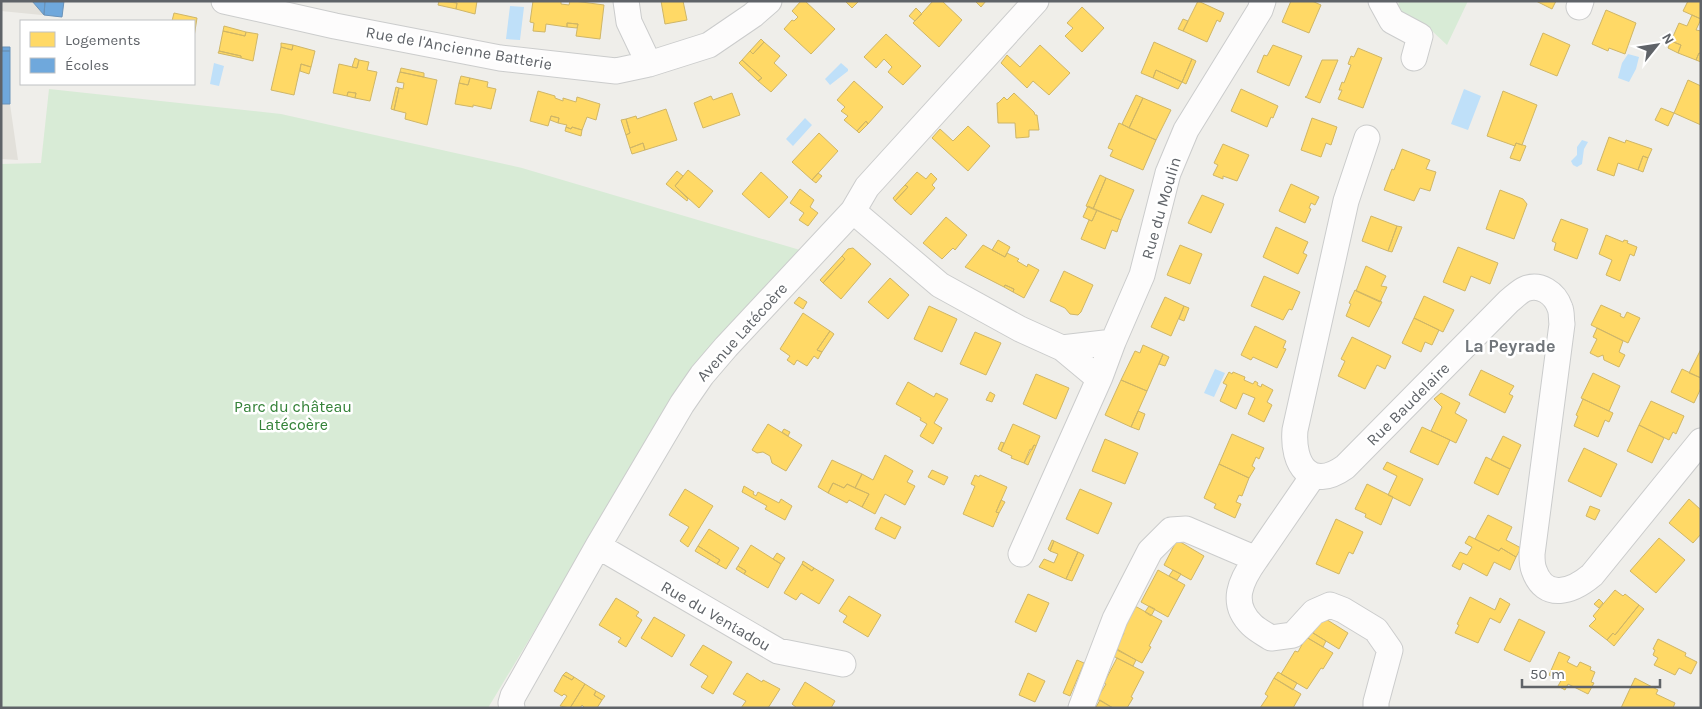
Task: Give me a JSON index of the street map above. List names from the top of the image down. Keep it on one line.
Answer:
{"streets":{"street":["Rue de l'Ancienne Batterie","Rue du Moulin","Avenue Latécoère","Rue Baudelaire","Rue du Ventadou"]},"crossings":[["Avenue Latécoère","Rue du Ventadou"]],"districts":["La Peyrade"],"parks":["Parc du château Latécoère"],"legend":["Logements","Écoles"],"scale_bar":"50 m","north":"top right"}
